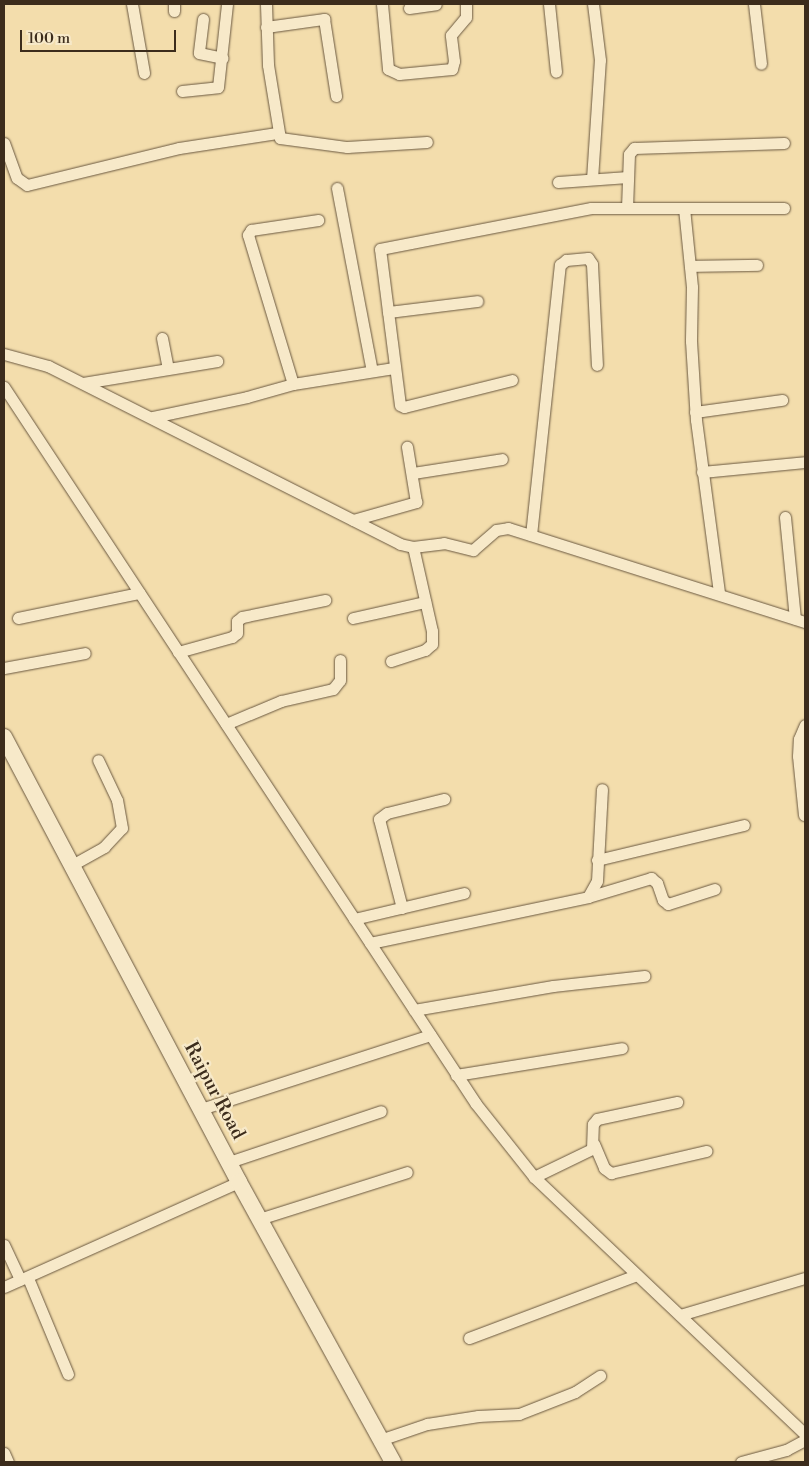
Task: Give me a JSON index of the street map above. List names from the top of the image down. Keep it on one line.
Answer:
{"streets":{"main road":["Raipur Road"]},"scale_bar":"100 m"}
